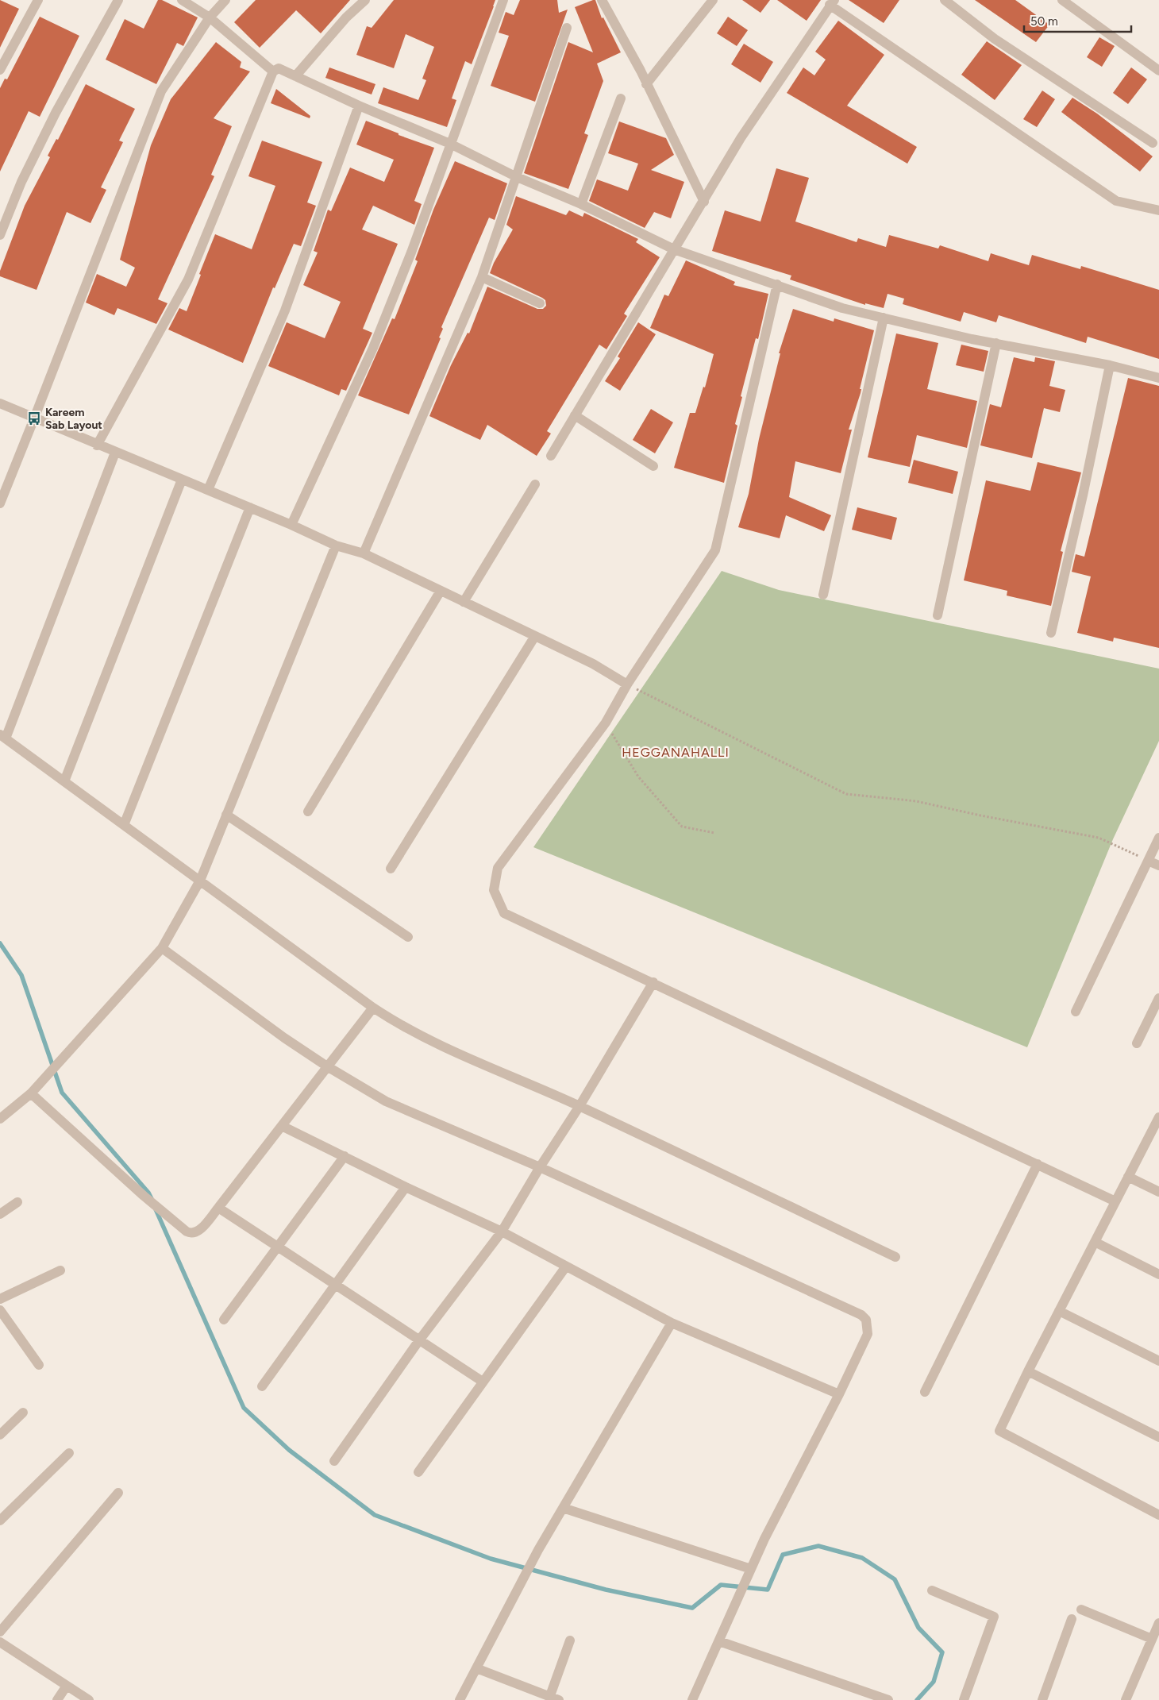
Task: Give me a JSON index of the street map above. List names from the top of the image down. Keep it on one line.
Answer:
{"districts":["HEGGANAHALLI"],"places":{"bus stop":["Kareem Sab Layout"]},"scale_bar":"50 m"}
